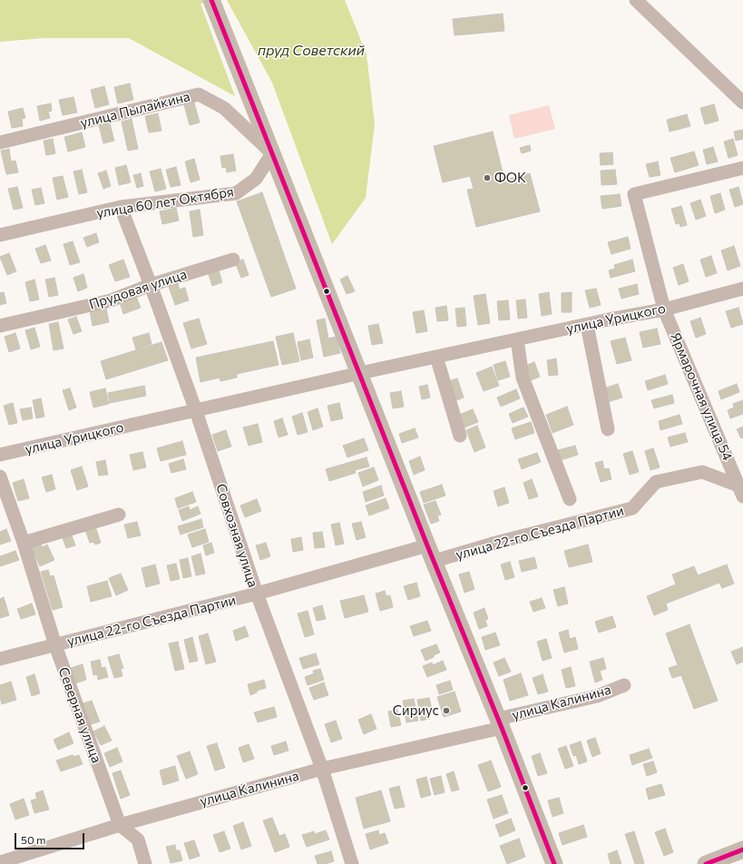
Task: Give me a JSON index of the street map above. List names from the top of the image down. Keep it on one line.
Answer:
{"streets":{"street":["улица Пылайкина","улица 60 лет Октября","Прудовая улица","улица Урицкого","Ярмарочная улица 54","улица 22-го Съезда Партии","Совхозная улица","улица Калинина","Северная улица"]},"crossings":[["улица Пылайкина","улица 60 лет Октября"],["улица 60 лет Октября","Совхозная улица"],["Прудовая улица","Совхозная улица"],["улица Урицкого","Ярмарочная улица 54"],["улица Урицкого","Совхозная улица"],["Ярмарочная улица 54","улица 22-го Съезда Партии"],["улица 22-го Съезда Партии","Совхозная улица"],["улица 22-го Съезда Партии","Северная улица"],["Совхозная улица","улица Калинина"],["улица Калинина","Северная улица"]],"water":["пруд Советский"],"places":["ФОК","Сириус"],"scale_bar":"50 m"}
